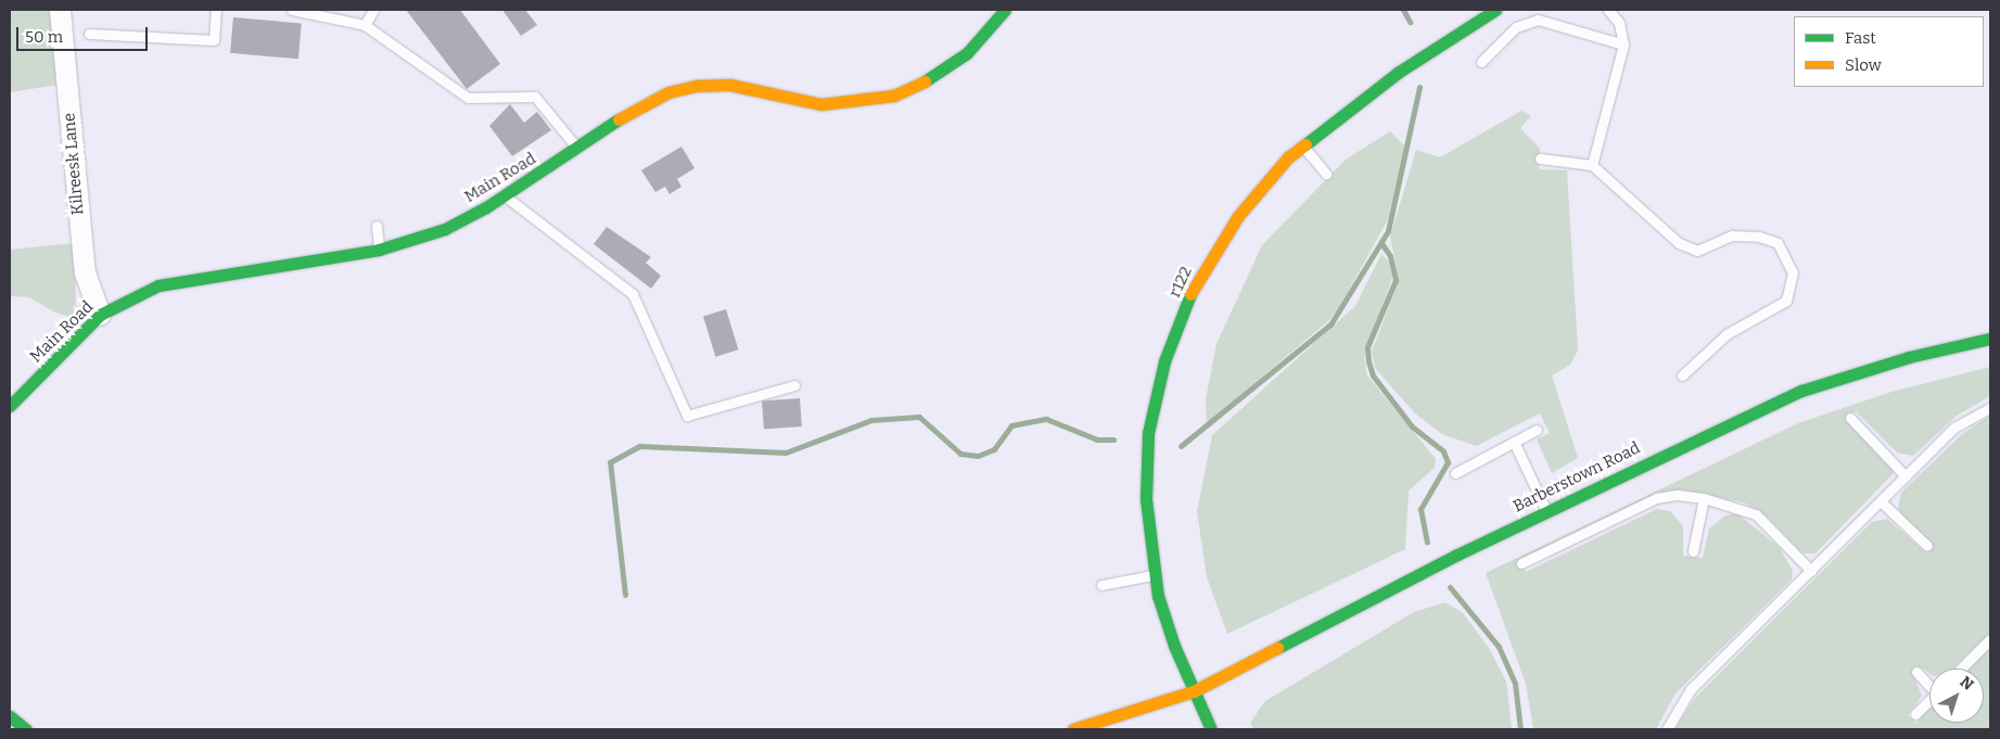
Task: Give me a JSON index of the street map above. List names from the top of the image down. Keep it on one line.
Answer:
{"streets":{"main road":["Main Road","r122","Barberstown Road"],"street":["Kilreesk Lane"]},"crossings":[["Kilreesk Lane","Main Road"],["r122","Barberstown Road"]],"legend":["Fast","Slow"],"scale_bar":"50 m","north":"top right"}
